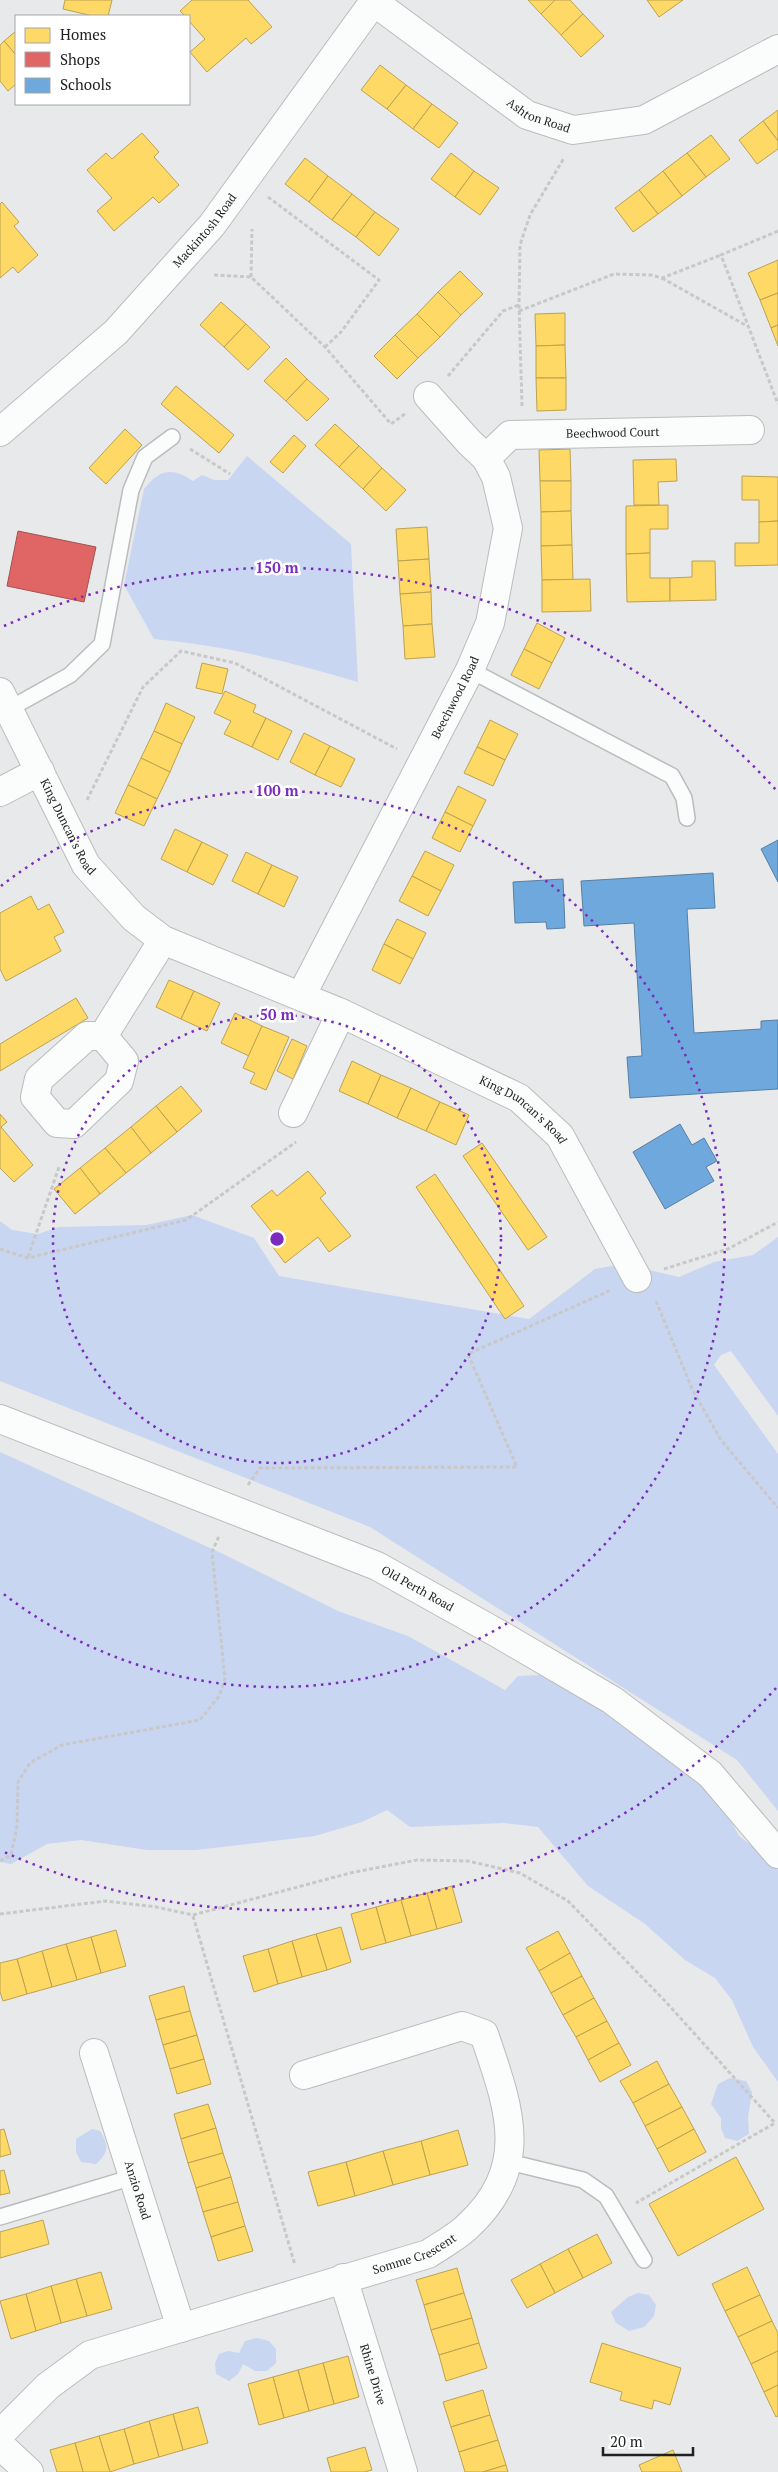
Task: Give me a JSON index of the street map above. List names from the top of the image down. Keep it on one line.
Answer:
{"streets":{"street":["Ashton Road","Mackintosh Road","Beechwood Court","Beechwood Road","King Duncan's Road","Old Perth Road","Anzio Road","Somme Crescent","Rhine Drive"]},"crossings":[["Ashton Road","Mackintosh Road"],["Beechwood Court","Beechwood Road"],["Beechwood Road","King Duncan's Road"],["Anzio Road","Somme Crescent"],["Somme Crescent","Rhine Drive"]],"legend":["Homes","Shops","Schools"],"scale_bar":"20 m","rings":["150 m","100 m","50 m"]}
